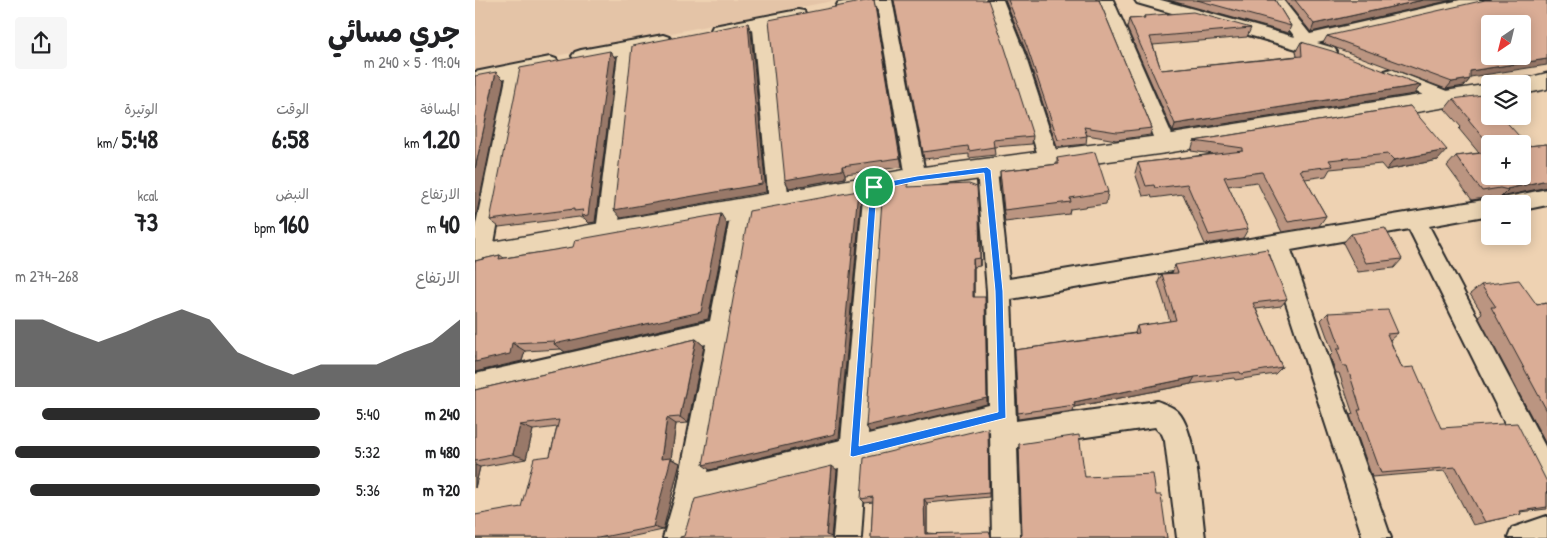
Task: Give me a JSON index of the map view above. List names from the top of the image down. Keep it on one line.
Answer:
{"north":"bottom left","page":{"heading":["جري مسائي","19:04 · 5 × 240 m"],"map_buttons":["+","−"],"stats":[["المسافة","1.20 km"],["الوقت","6:58"],["الوتيرة","5:48 /km"],["الارتفاع","40 m"],["النبض","160 bpm"],["kcal","73"]],"chart":["الارتفاع","268–274 m"],"list":[{"name":"240 m","note":"5:40"},{"name":"480 m","note":"5:32"},{"name":"720 m","note":"5:36"}]}}
